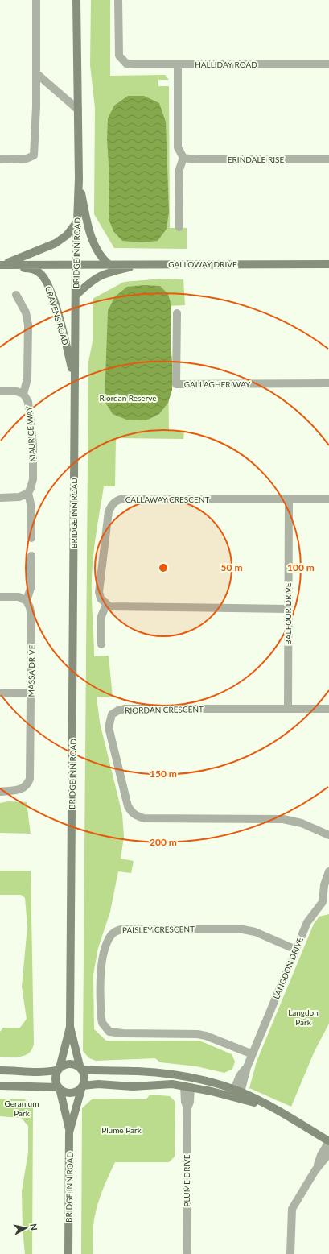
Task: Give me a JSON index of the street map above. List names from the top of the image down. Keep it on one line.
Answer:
{"streets":{"main road":["BRIDGE INN ROAD","GALLOWAY DRIVE","CRAVENS ROAD"],"street":["HALLIDAY ROAD","ERINDALE RISE","GALLAGHER WAY","MAURICE WAY","CALLAWAY CRESCENT","BALFOUR DRIVE","MASSA DRIVE","RIORDAN CRESCENT","PAISLEY CRESCENT","LANGDON DRIVE","PLUME DRIVE"]},"crossings":[["BRIDGE INN ROAD","GALLOWAY DRIVE"],["BRIDGE INN ROAD","CRAVENS ROAD"],["CALLAWAY CRESCENT","BALFOUR DRIVE"],["BALFOUR DRIVE","RIORDAN CRESCENT"],["PAISLEY CRESCENT","LANGDON DRIVE"]],"parks":["Riordan Reserve","Langdon Park","Geranium Park","Plume Park"],"north":"right","rings":["50 m","100 m","150 m","200 m"]}
